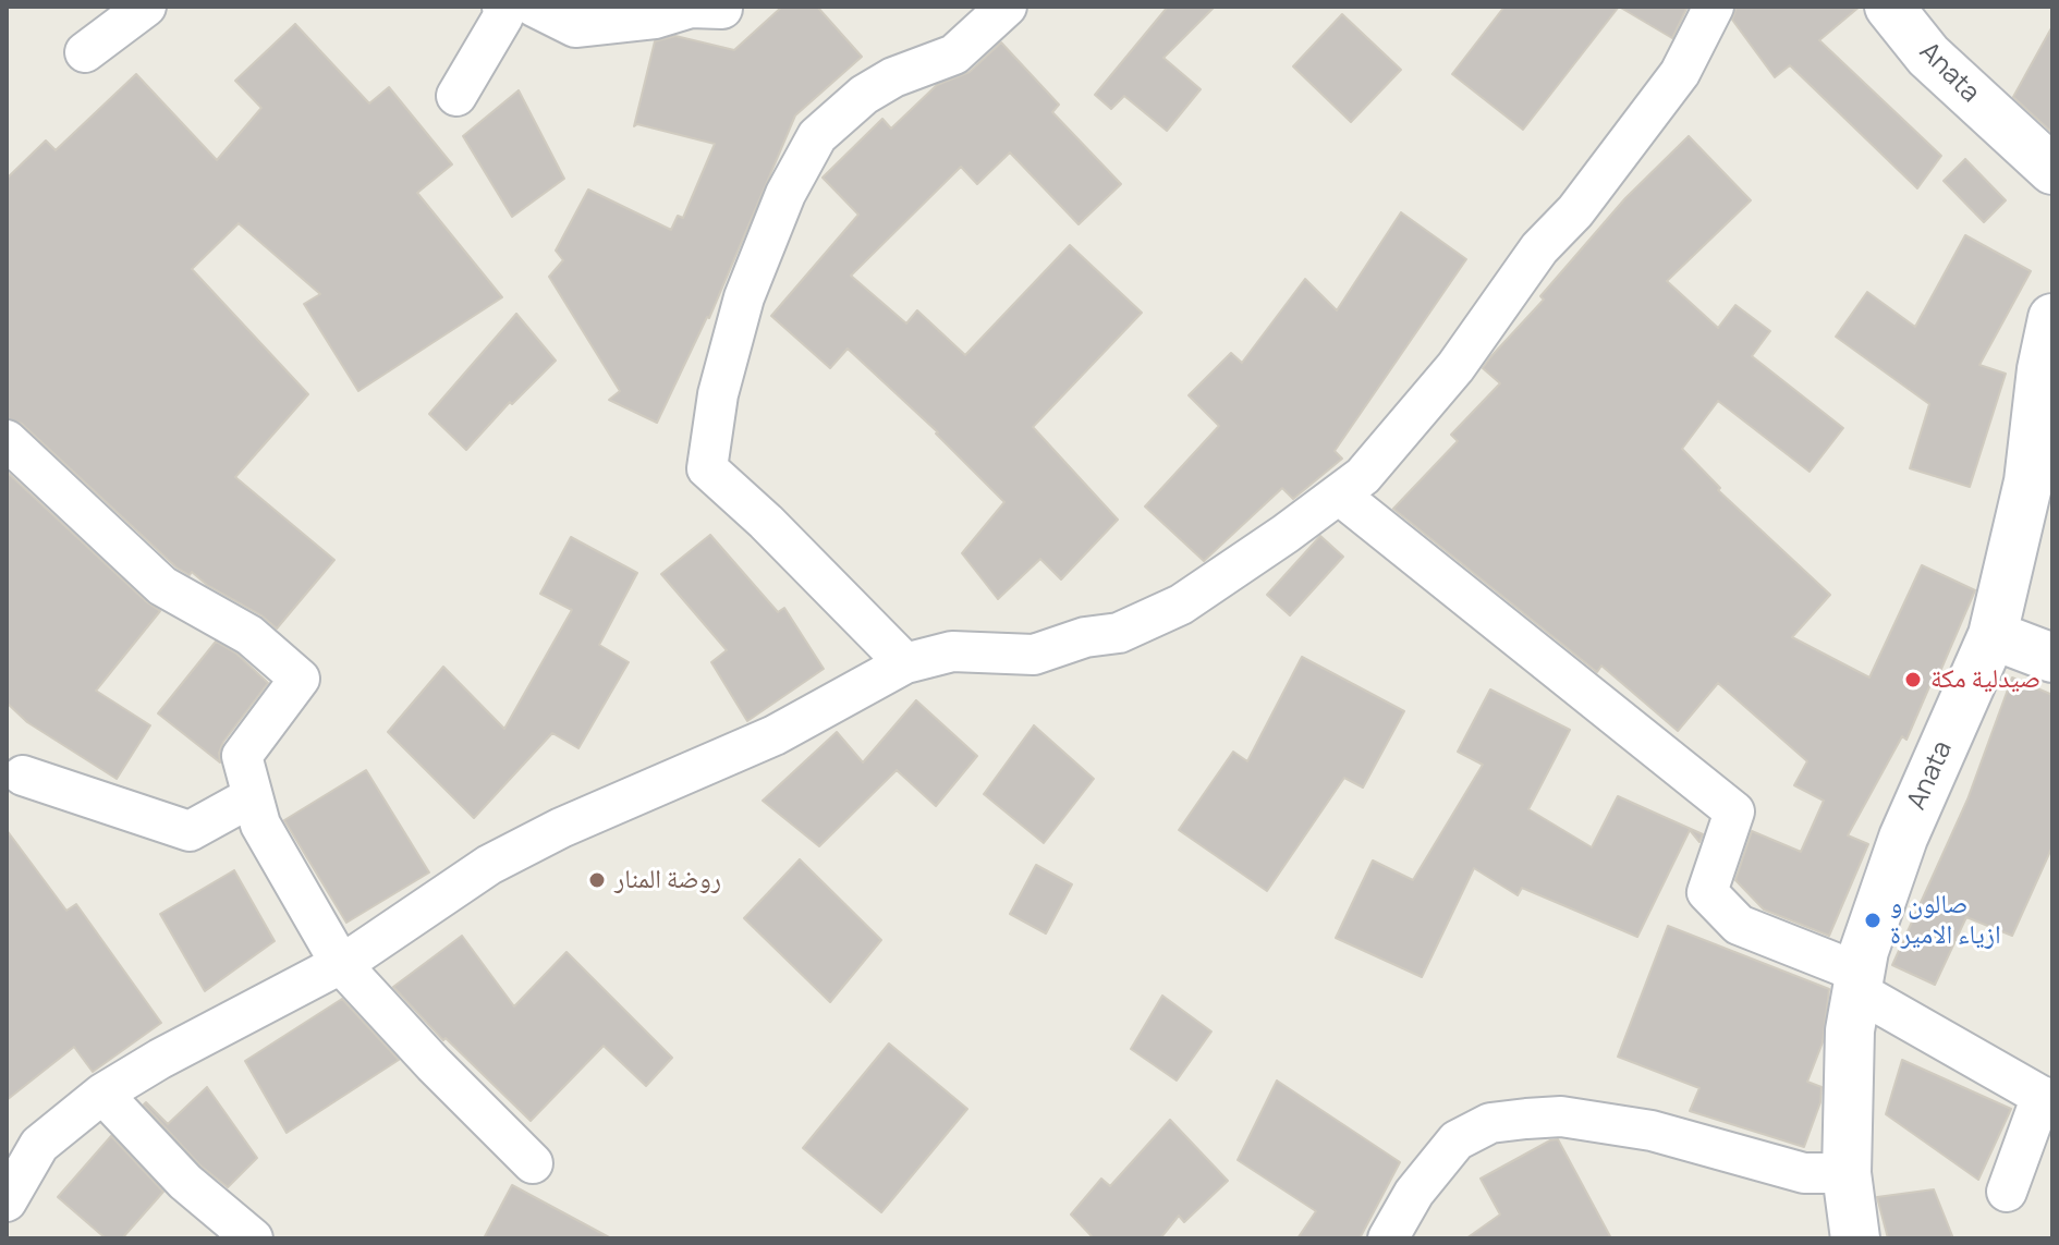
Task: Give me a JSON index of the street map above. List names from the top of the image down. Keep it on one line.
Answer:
{"streets":{"street":["Anata"]},"places":["صيدلية مكة","روضة المنار","صالون و ازياء الاميرة"]}
